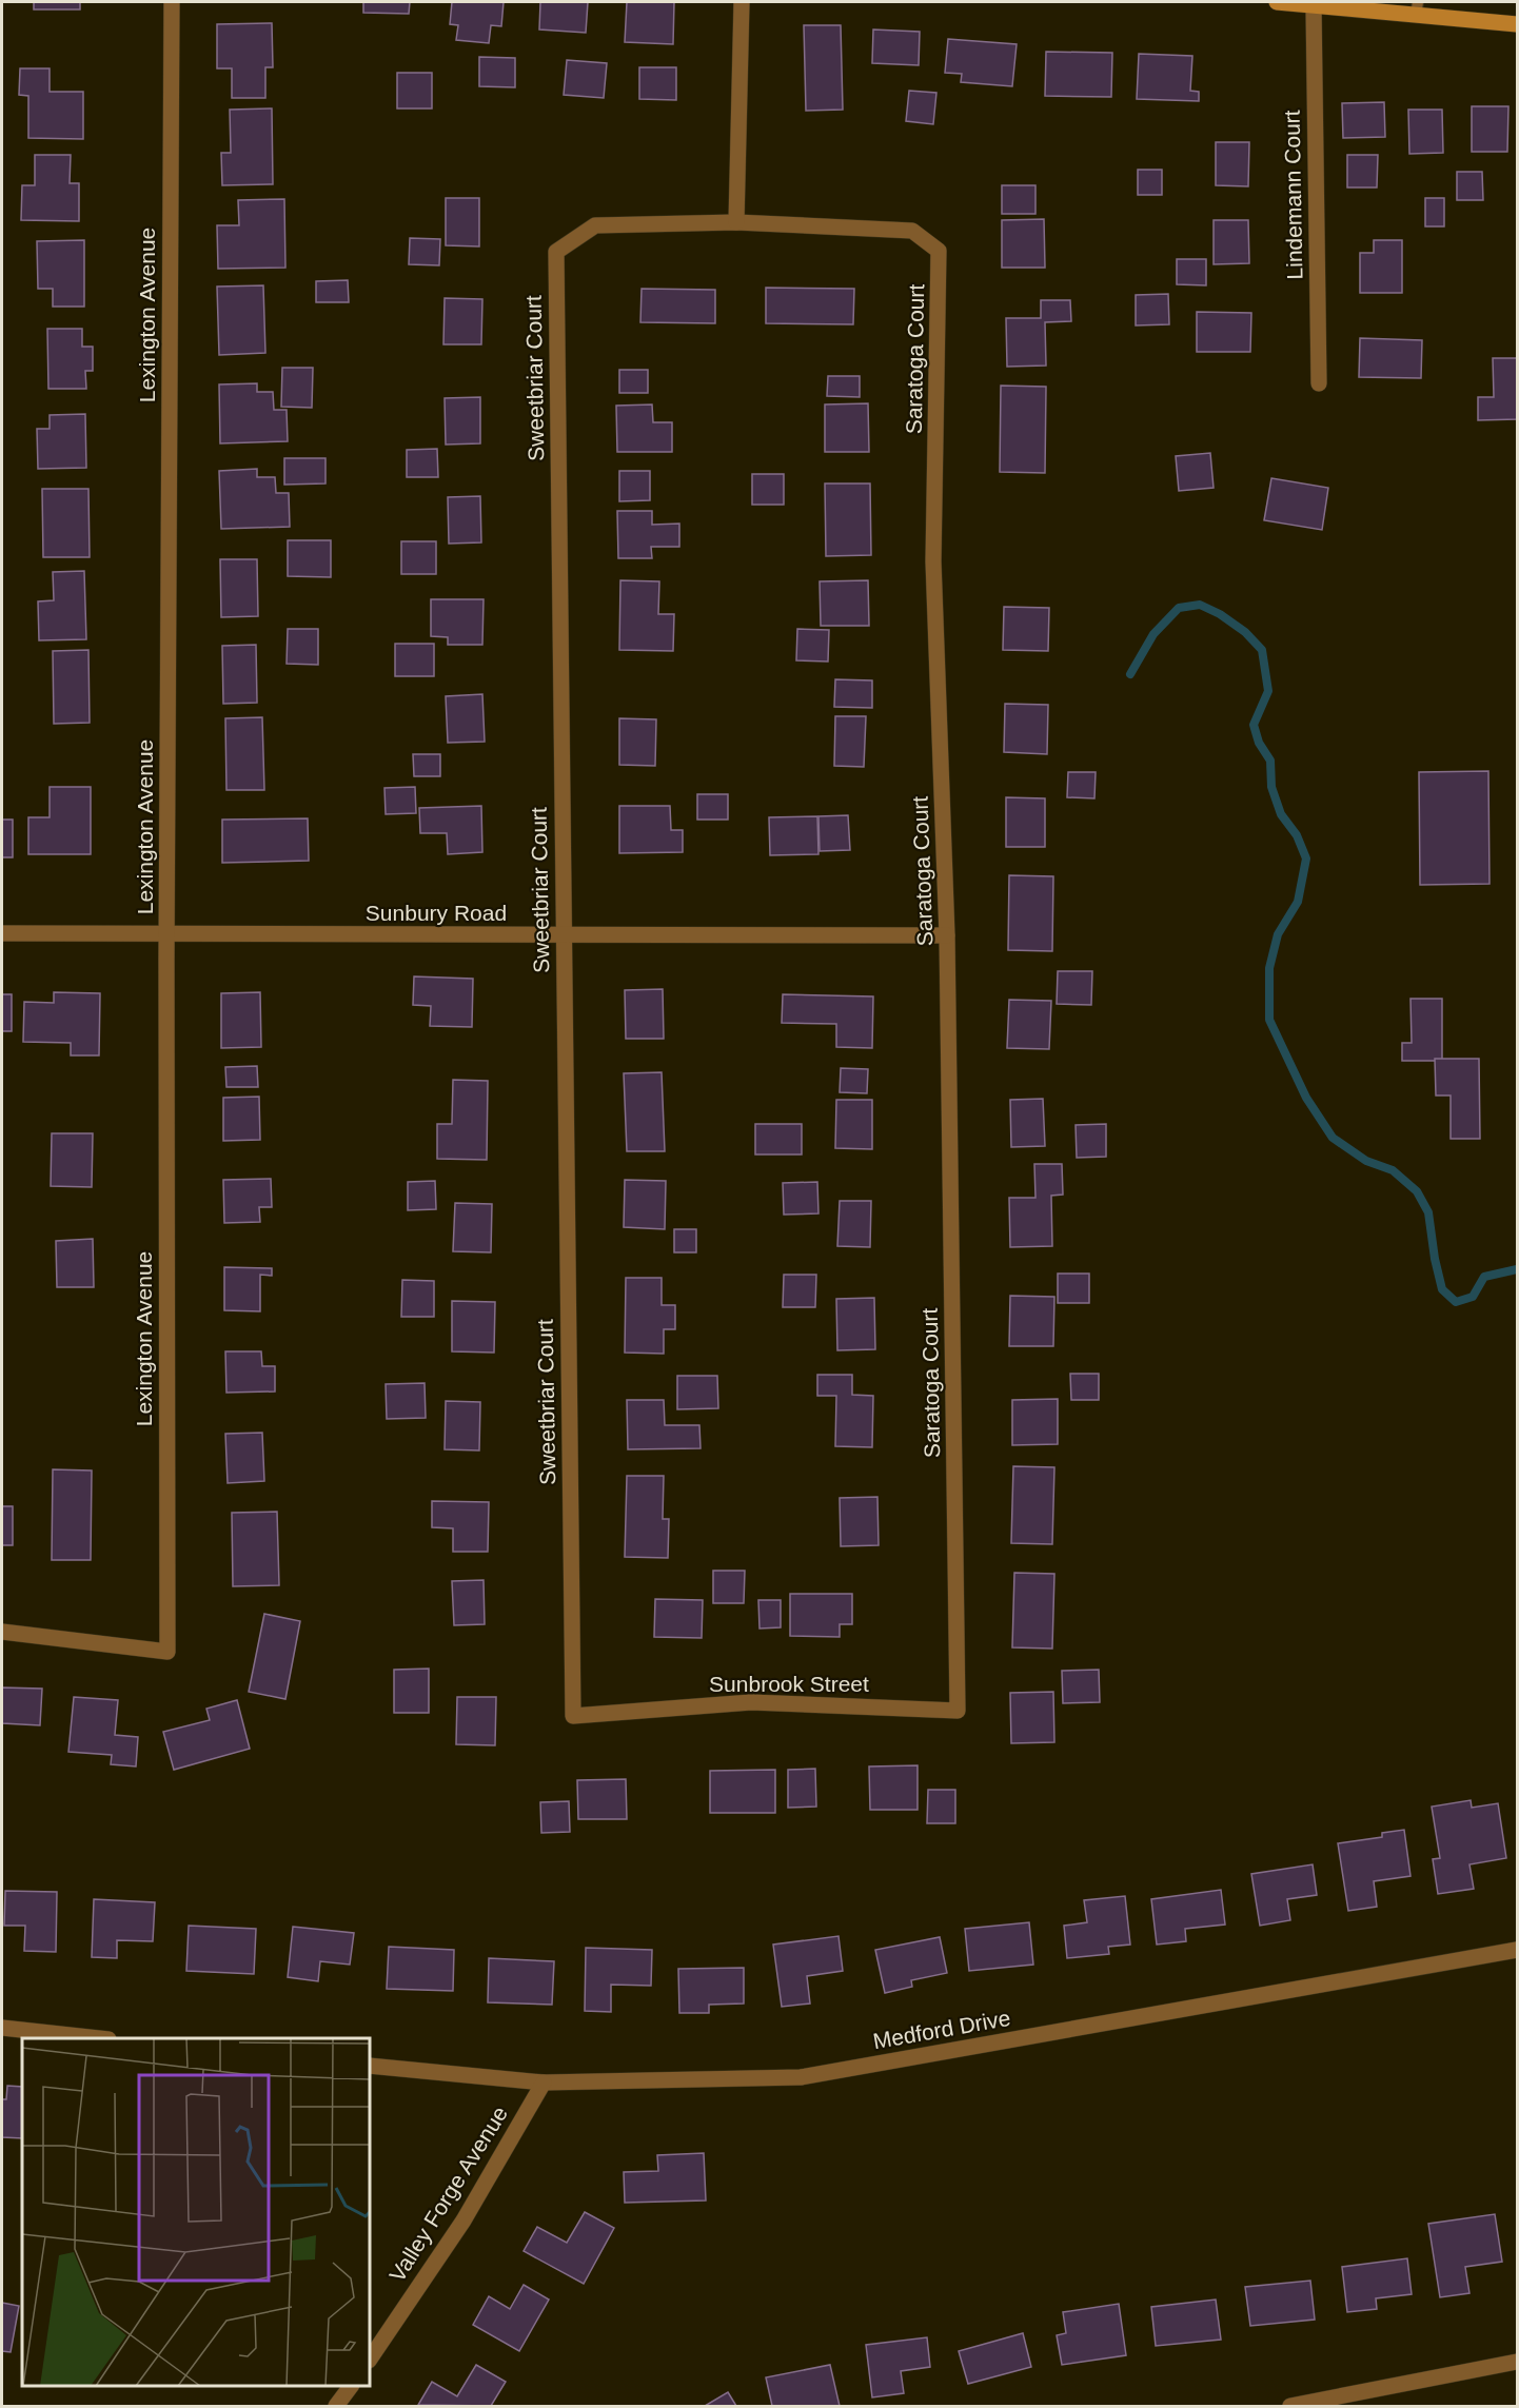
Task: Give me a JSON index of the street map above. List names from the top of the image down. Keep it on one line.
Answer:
{"streets":{"street":["Lindemann Court","Lexington Avenue","Saratoga Court","Sweetbriar Court","Sunbury Road","Sunbrook Street","Medford Drive","Valley Forge Avenue"]},"crossings":[["Lexington Avenue","Sunbury Road"],["Saratoga Court","Sweetbriar Court"],["Saratoga Court","Sunbury Road"],["Saratoga Court","Sunbrook Street"],["Sweetbriar Court","Sunbury Road"],["Sweetbriar Court","Sunbrook Street"],["Medford Drive","Valley Forge Avenue"]]}
